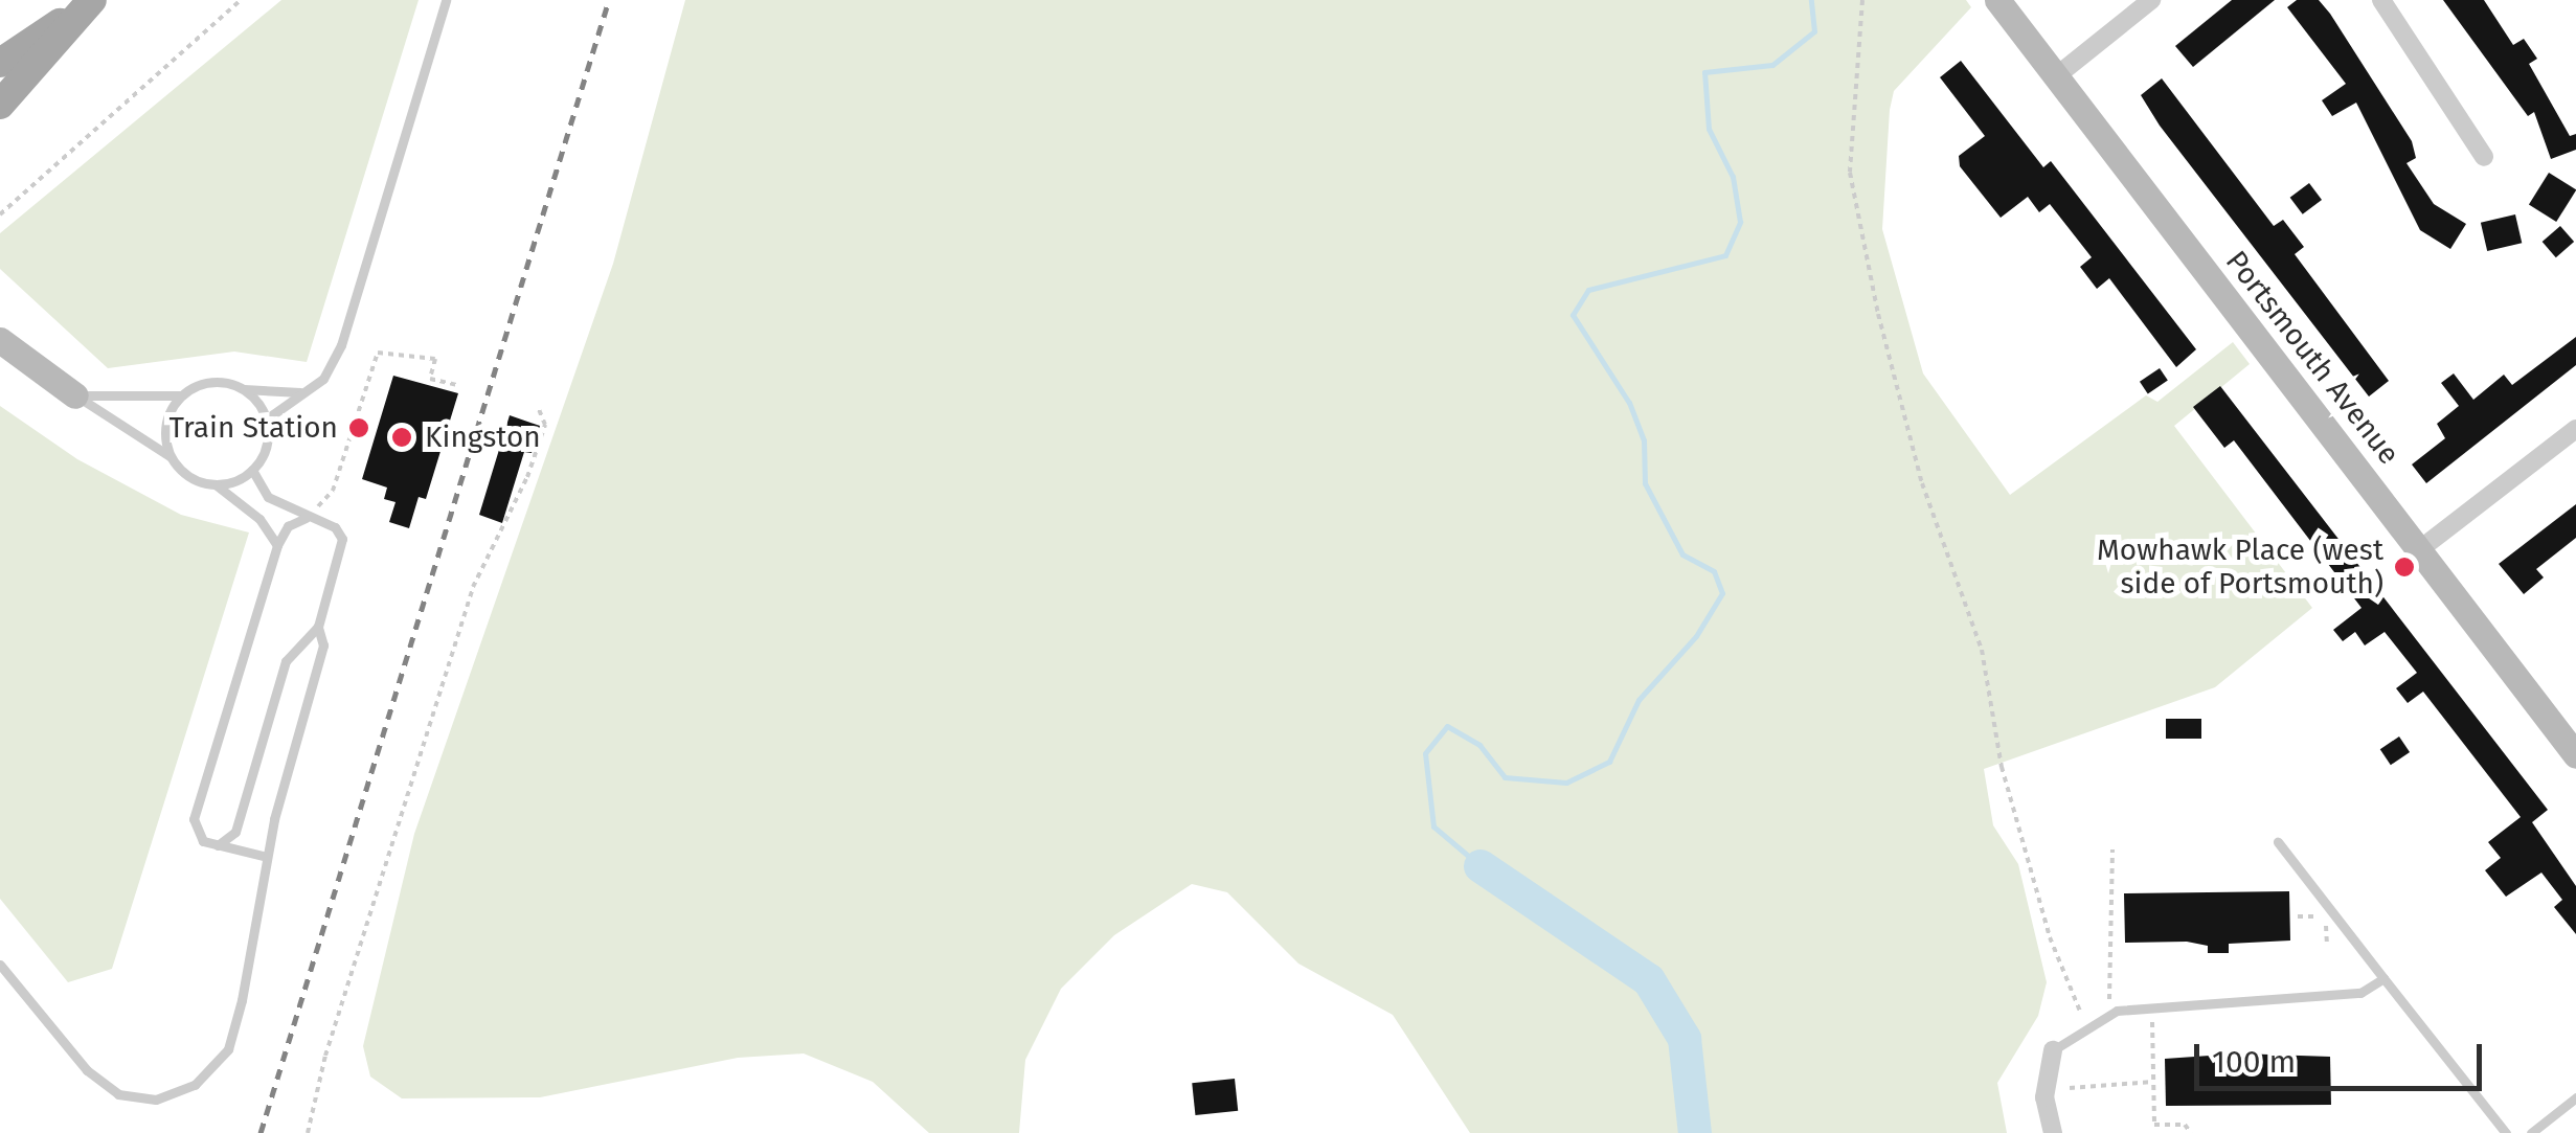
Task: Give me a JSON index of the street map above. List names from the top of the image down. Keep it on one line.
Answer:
{"streets":{"main road":["Portsmouth Avenue"]},"places":["Train Station","Kingston","Mowhawk Place (west side of Portsmouth)"],"scale_bar":"100 m"}
